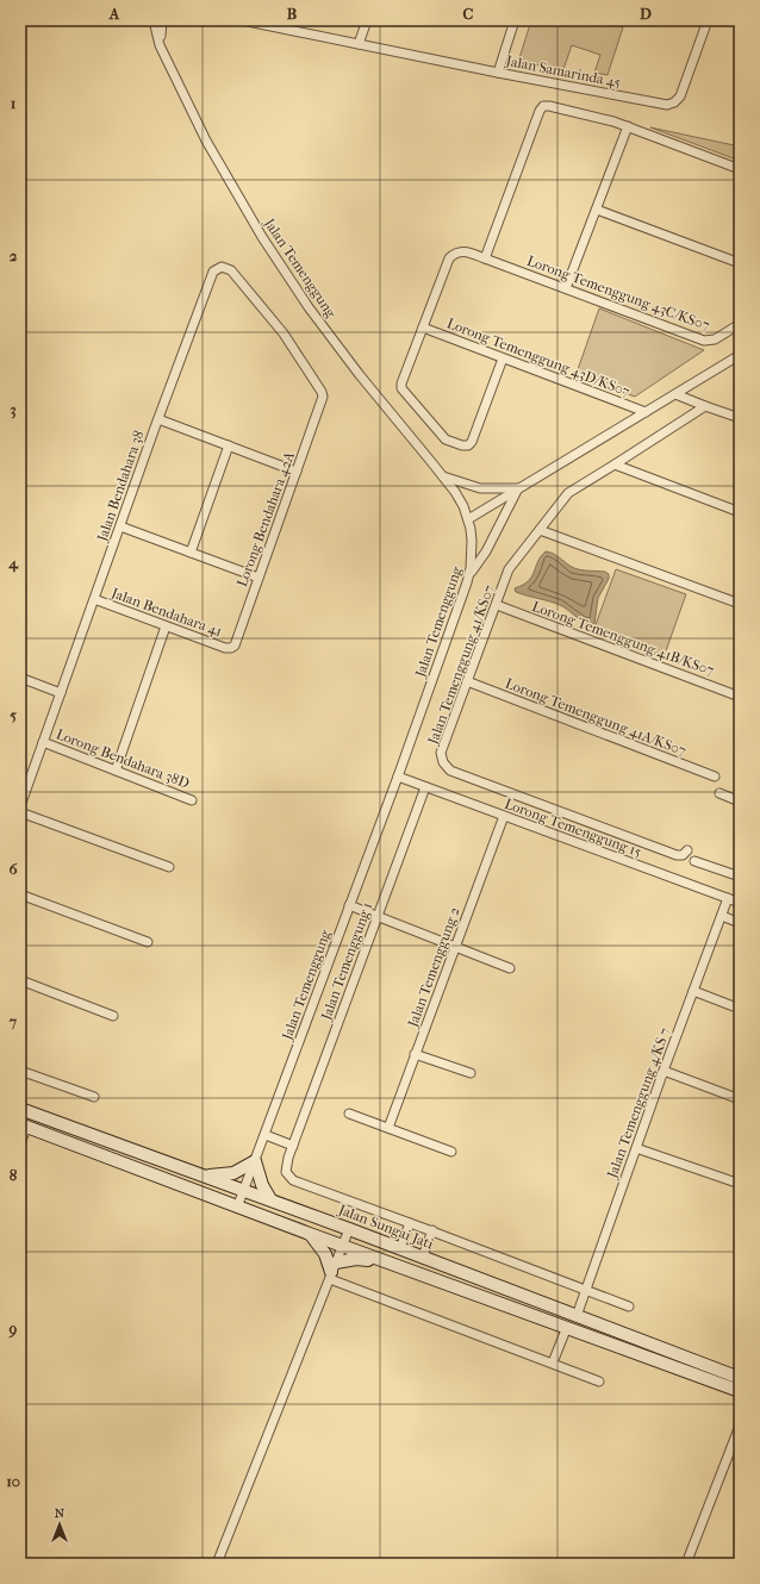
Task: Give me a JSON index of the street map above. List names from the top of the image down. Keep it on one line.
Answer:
{"streets":{"main road":["Jalan Sungai Jati"],"street":["Jalan Samarinda 45","Jalan Temenggung","Lorong Temenggung 43C/KS07","Lorong Temenggung 43D/KS07","Jalan Bendahara 38","Lorong Bendahara 42A","Jalan Bendahara 41","Lorong Temenggung 41B/KS07","Jalan Temenggung 41/KS07","Lorong Temenggung 41A/KS07","Lorong Bendahara 38D","Lorong Temenggung 15","Jalan Temenggung 1","Jalan Temenggung 2","Jalan Temenggung 4/KS 7"]},"crossings":[["Jalan Temenggung","Lorong Temenggung 15"],["Jalan Temenggung","Jalan Sungai Jati"],["Lorong Temenggung 43C/KS07","Lorong Temenggung 43D/KS07"],["Jalan Bendahara 38","Lorong Bendahara 42A"],["Jalan Bendahara 38","Jalan Bendahara 41"],["Jalan Bendahara 38","Lorong Bendahara 38D"],["Lorong Bendahara 42A","Jalan Bendahara 41"],["Lorong Temenggung 41B/KS07","Jalan Temenggung 41/KS07"],["Jalan Temenggung 41/KS07","Lorong Temenggung 41A/KS07"],["Lorong Temenggung 15","Jalan Temenggung 1"],["Lorong Temenggung 15","Jalan Temenggung 2"],["Lorong Temenggung 15","Jalan Temenggung 4/KS 7"],["Jalan Temenggung 1","Jalan Temenggung 4/KS 7"],["Jalan Temenggung 4/KS 7","Jalan Sungai Jati"]],"north":"top","grid":{"columns":["A","B","C","D"],"rows":["1","2","3","4","5","6","7","8","9","10"]}}
